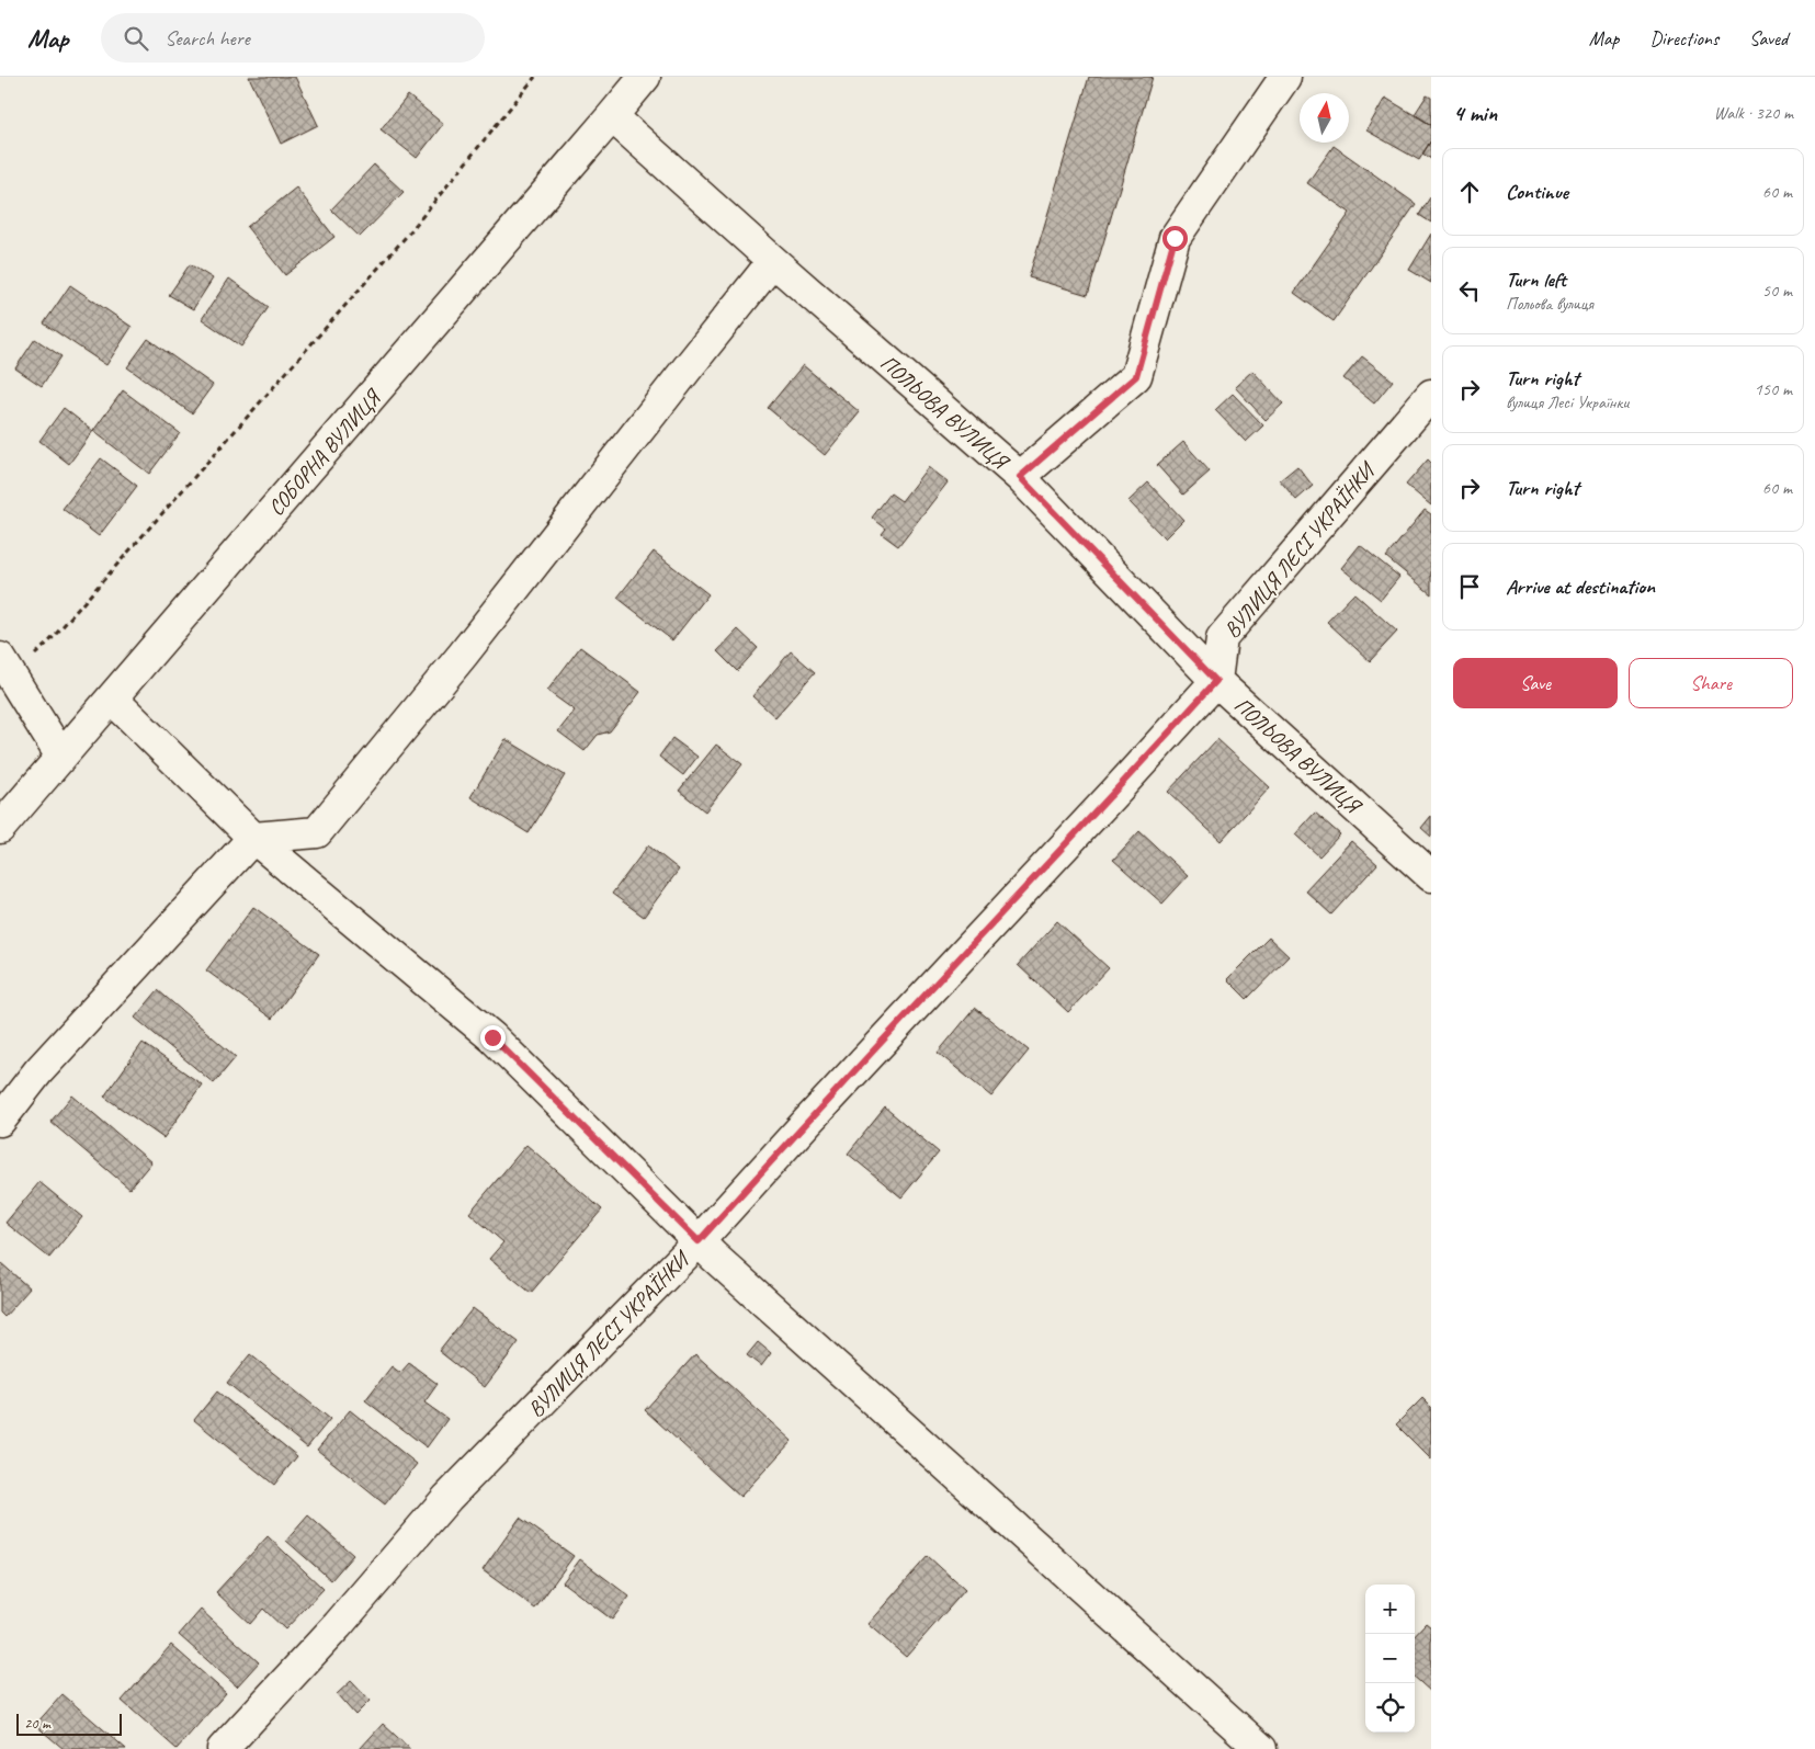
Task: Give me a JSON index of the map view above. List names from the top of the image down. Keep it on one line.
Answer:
{"streets":{"street":["ПОЛЬОВА ВУЛИЦЯ","СОБОРНА ВУЛИЦЯ","ВУЛИЦЯ ЛЕСІ УКРАЇНКИ"]},"crossings":[["ПОЛЬОВА ВУЛИЦЯ","СОБОРНА ВУЛИЦЯ"],["ПОЛЬОВА ВУЛИЦЯ","ВУЛИЦЯ ЛЕСІ УКРАЇНКИ"]],"scale_bar":"20 m","north":"top","page":{"header":"Map","search":"Search here","nav":["Map","Directions","Saved"],"heading":["4 min","Walk · 320 m"],"list":[["Continue","60 m"],["Turn left","Польова вулиця","50 m"],["Turn right","вулиця Лесі Українки","150 m"],["Turn right","60 m"],"Arrive at destination"],"buttons":["Save","Share"],"map_buttons":["+","−"],"scale":"20 m"}}
